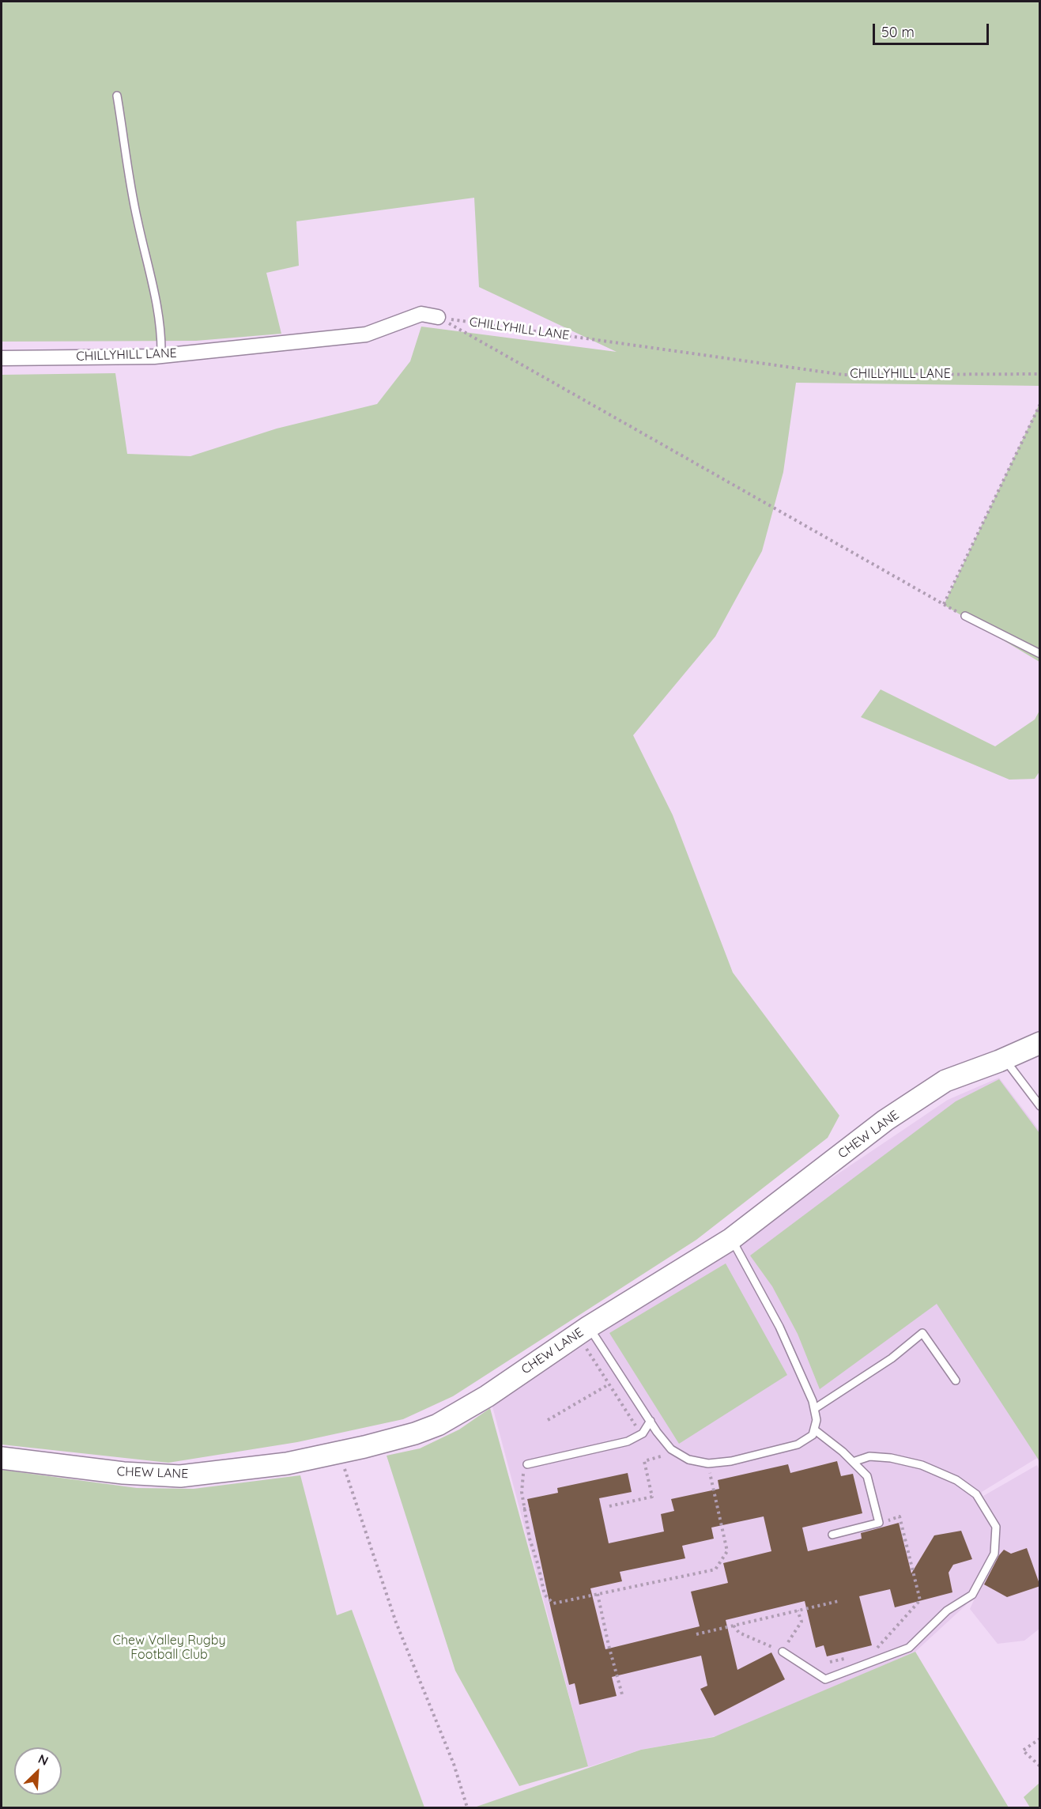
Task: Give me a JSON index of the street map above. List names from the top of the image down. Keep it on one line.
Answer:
{"streets":{"main road":["CHEW LANE"],"street":["CHILLYHILL LANE"]},"parks":["Chew Valley Rugby Football Club"],"scale_bar":"50 m","north":"top right"}
